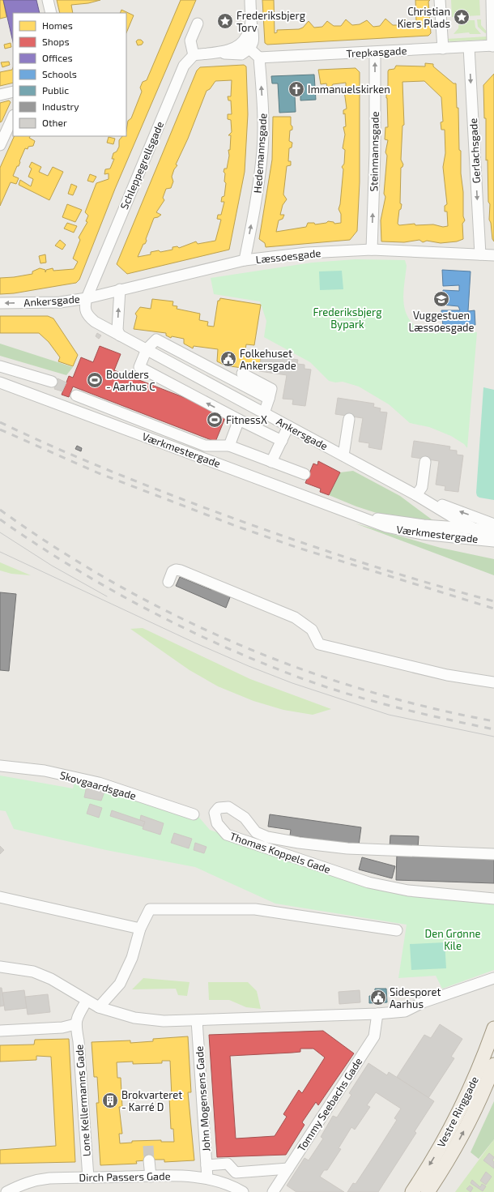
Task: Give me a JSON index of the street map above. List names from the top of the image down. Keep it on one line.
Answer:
{"streets":{"main road":["Vestre Ringgade"],"street":["Trepkasgade","Gerlachsgade","Steinmannsgade","Hedemannsgade","Schleppegrellsgade","Læssøesgade","Ankersgade","Værkmestergade","Skovgaardsgade","Thomas Koppels Gade","John Mogensens Gade","Lone Kellermanns Gade","Tommy Seebachs Gade","Dirch Passers Gade"]},"crossings":[["Trepkasgade","Gerlachsgade"],["Trepkasgade","Steinmannsgade"],["Trepkasgade","Hedemannsgade"],["Gerlachsgade","Læssøesgade"],["Steinmannsgade","Læssøesgade"],["Hedemannsgade","Læssøesgade"],["Schleppegrellsgade","Læssøesgade"],["Schleppegrellsgade","Ankersgade"],["Læssøesgade","Ankersgade"],["Ankersgade","Værkmestergade"],["John Mogensens Gade","Dirch Passers Gade"],["Lone Kellermanns Gade","Dirch Passers Gade"]],"one_way":["Gerlachsgade","Steinmannsgade","Hedemannsgade"],"parks":["Frederiksbjerg Bypark","Den Grønne Kile"],"places":{"place":["Christian Kiers Plads","Frederiksbjerg Torv"],"church":["Immanuelskirken"],"school or university":["Vuggestuen Læssøesgade"],"public building":["Folkehuset Ankersgade","Sidesporet Aarhus"],"sports":["Boulders - Aarhus C","FitnessX"],"building":["Brokvarteret - Karré D"]},"legend":["Homes","Shops","Offices","Schools","Public","Industry","Other"]}
